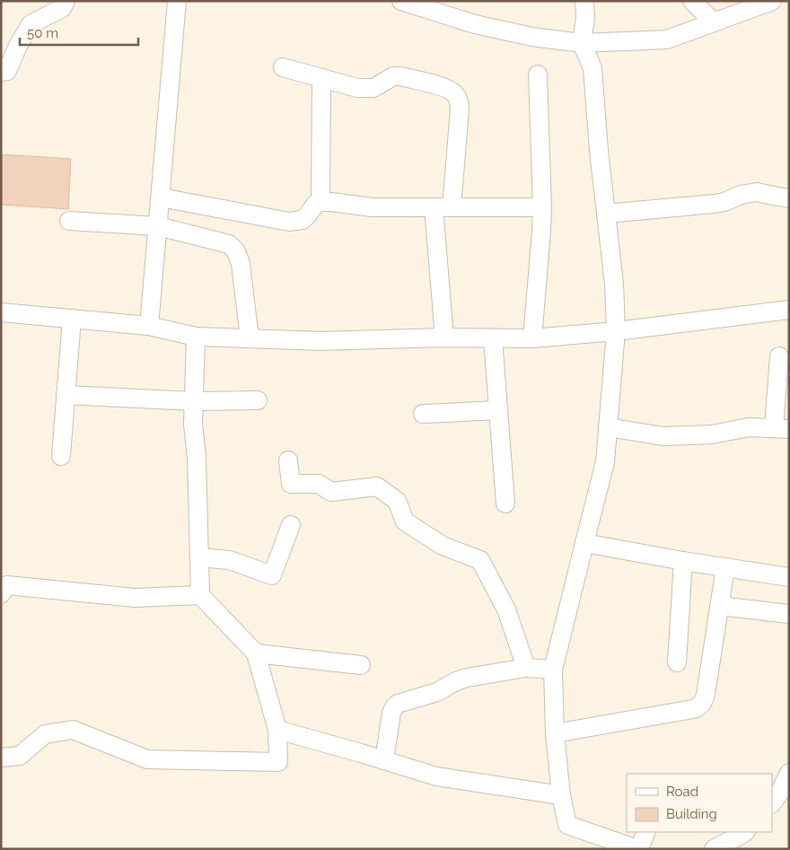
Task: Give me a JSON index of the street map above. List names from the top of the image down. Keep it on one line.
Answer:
{"legend":["Road","Building"],"scale_bar":"50 m"}
